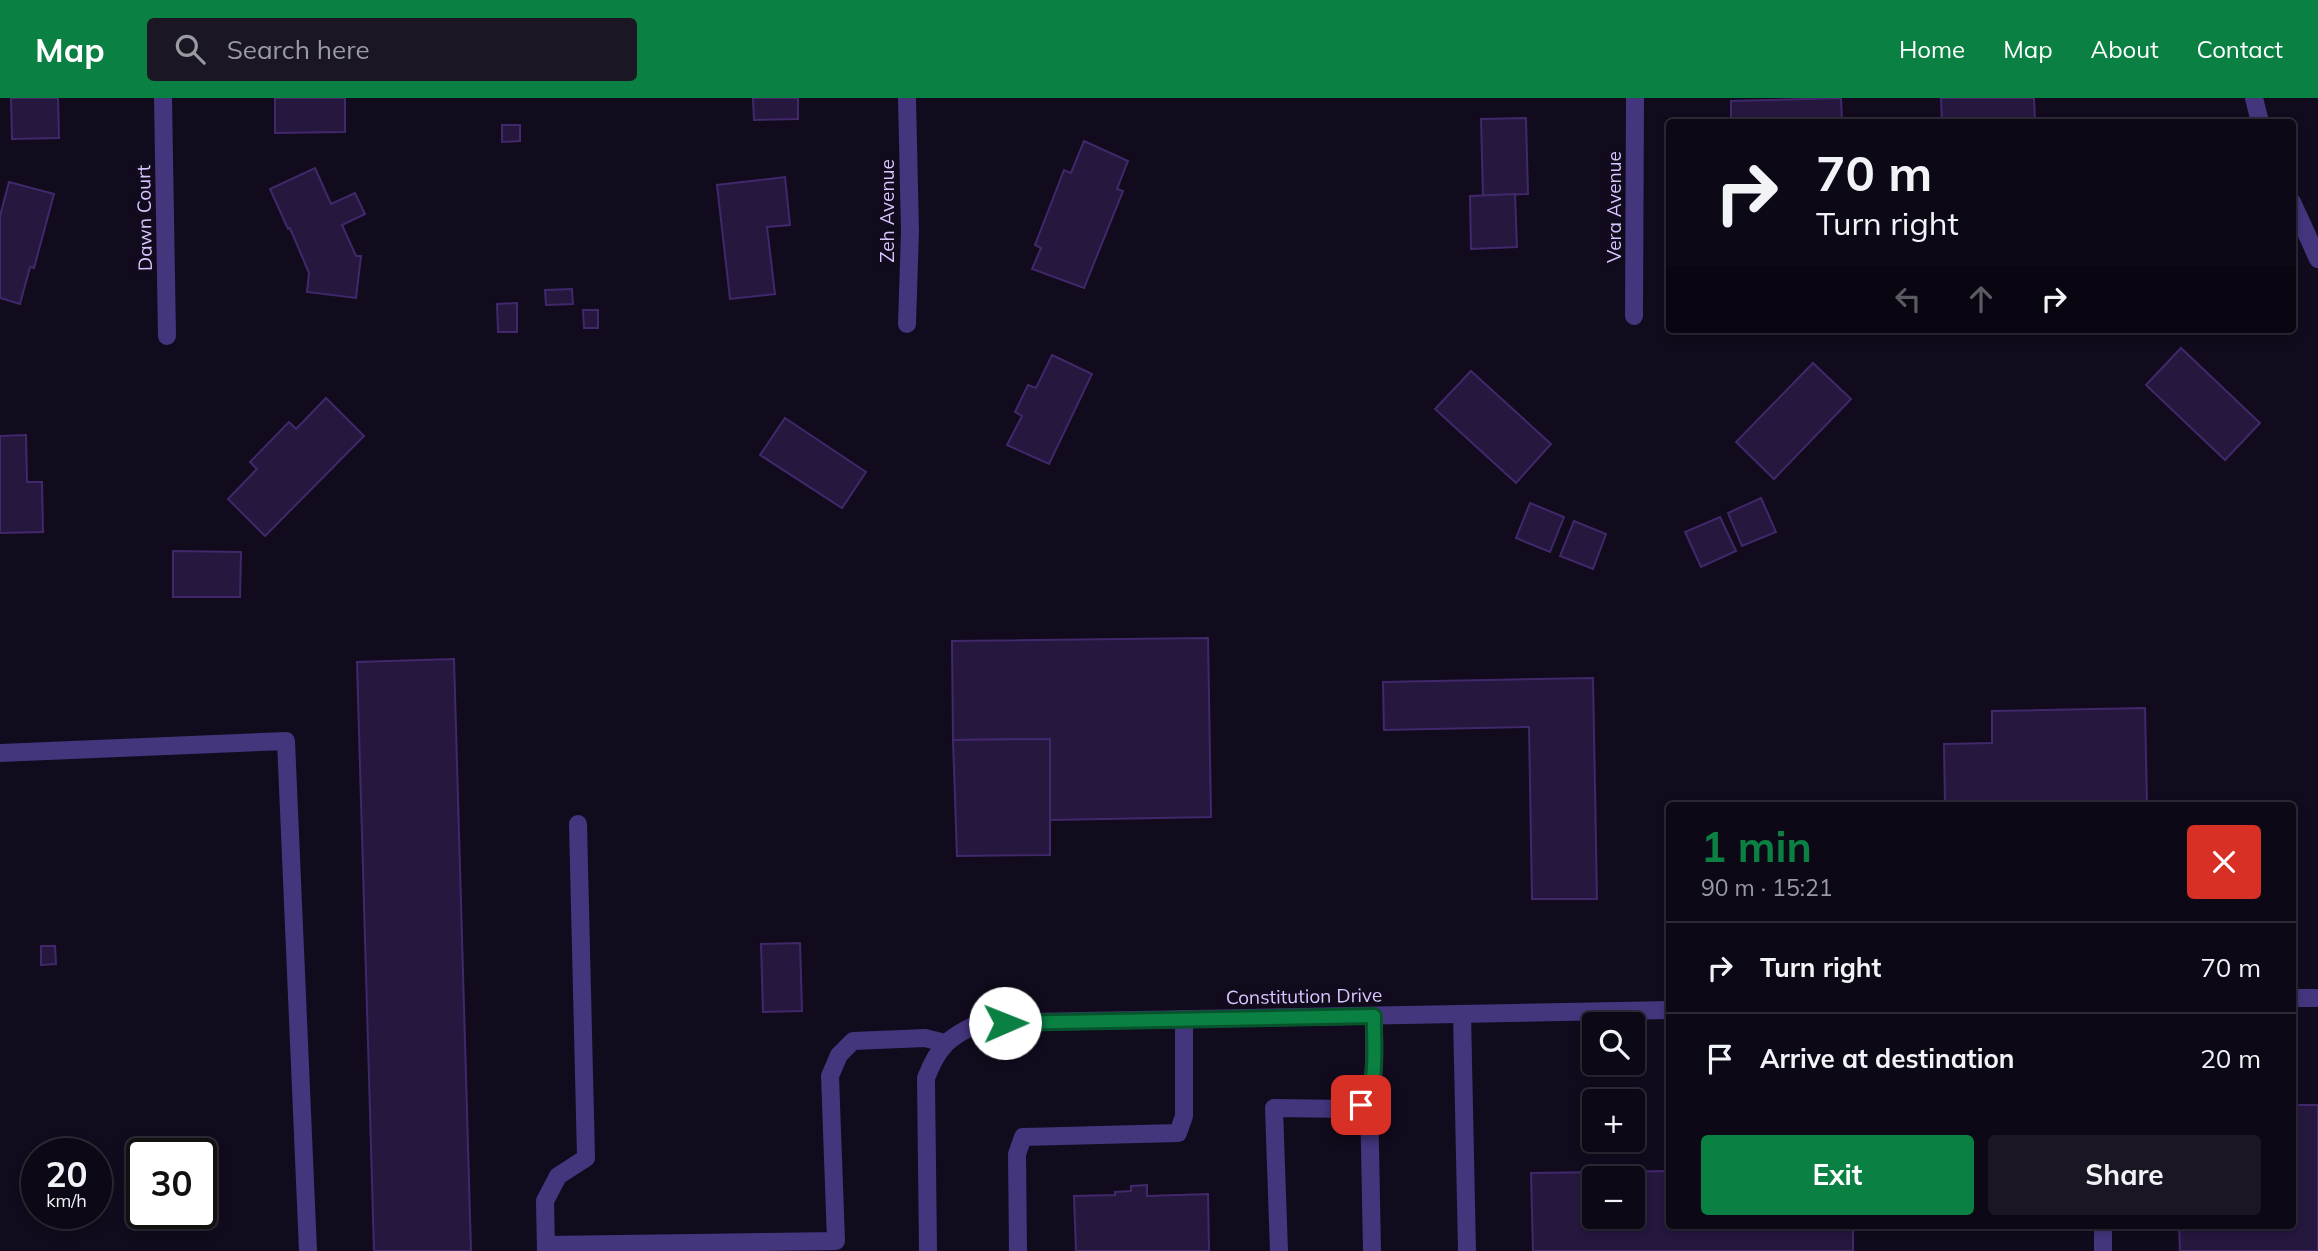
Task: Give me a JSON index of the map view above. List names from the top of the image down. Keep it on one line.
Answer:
{"streets":{"street":["Vera Avenue","Zeh Avenue","Dawn Court","Constitution Drive"]},"page":{"header":"Map","search":"Search here","nav":["Home","Map","About","Contact"],"turn":["70 m","Turn right"],"heading":["1 min","90 m · 15:21"],"list":[{"name":"Turn right","value":"70 m"},{"name":"Arrive at destination","value":"20 m"}],"map_buttons":["+","−"],"buttons":["Exit","Share"],"speed":"20 km/h","limit":"30"}}
